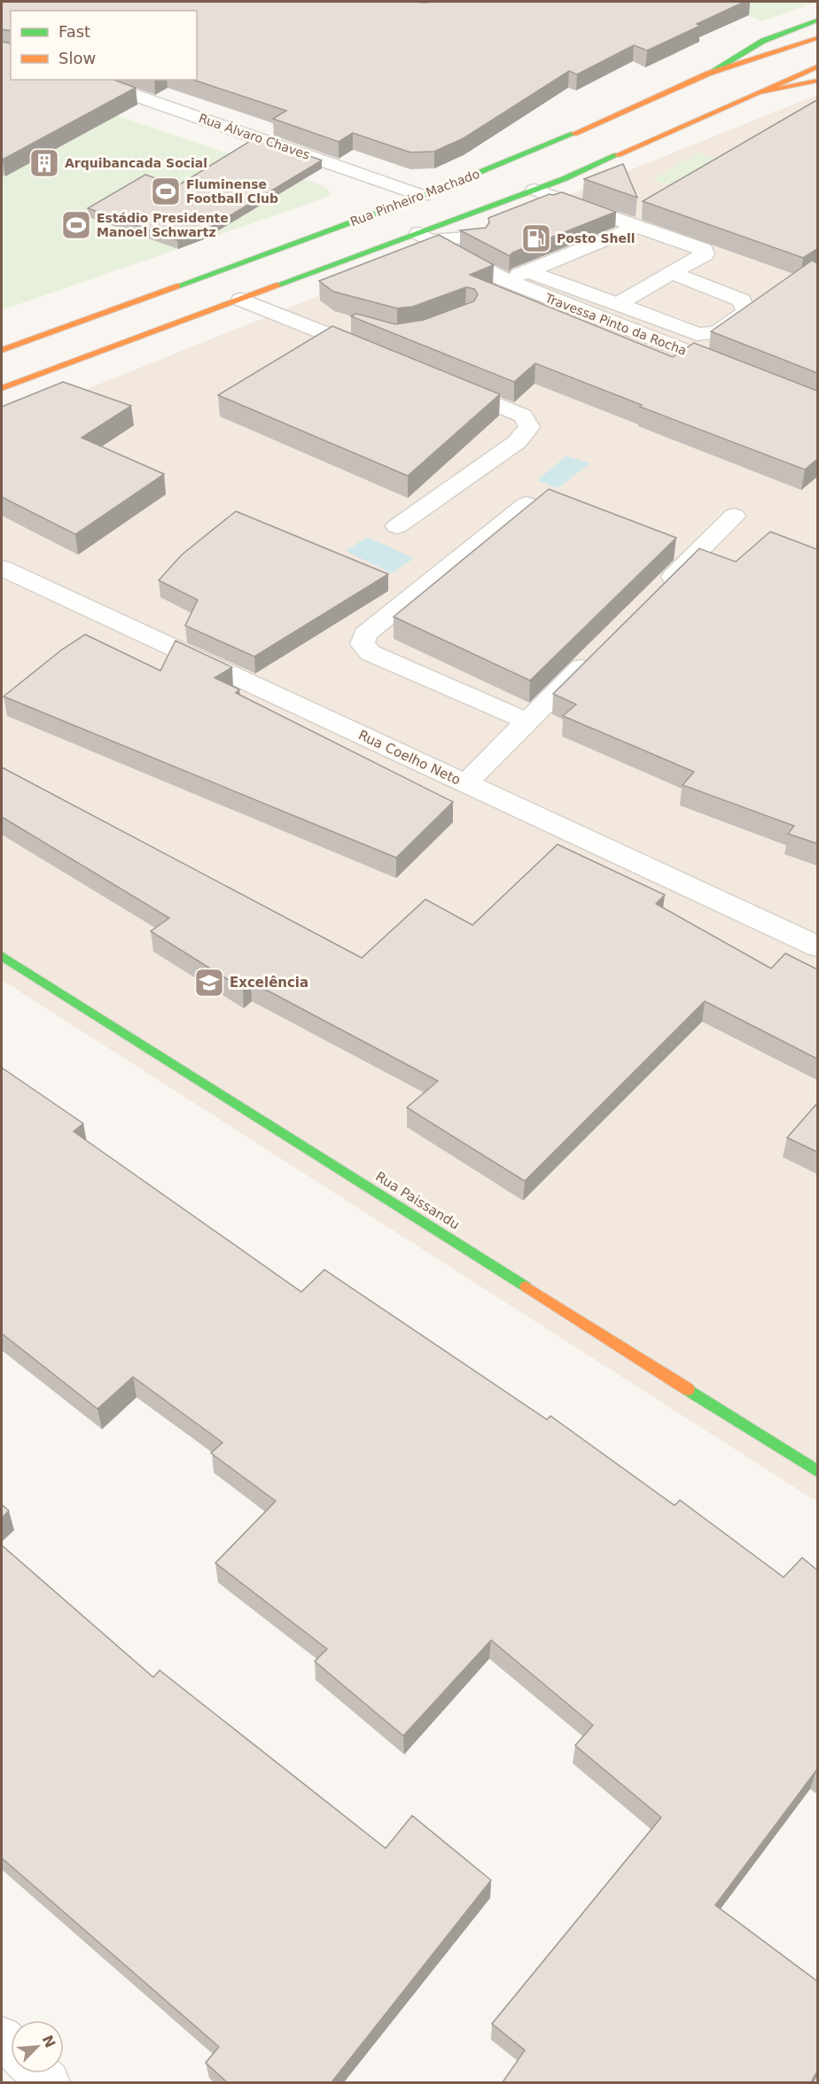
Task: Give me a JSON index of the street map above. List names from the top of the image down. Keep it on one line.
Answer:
{"streets":{"main road":["Rua Pinheiro Machado","Rua Paissandu"],"street":["Rua Álvaro Chaves","Travessa Pinto da Rocha","Rua Coelho Neto"]},"crossings":[["Rua Álvaro Chaves","Rua Pinheiro Machado"]],"places":{"building":["Arquibancada Social"],"sports":["Fluminense Football Club","Estádio Presidente Manoel Schwartz"],"fuel station":["Posto Shell"],"school or university":["Excelência"]},"legend":["Fast","Slow"],"north":"top right"}
